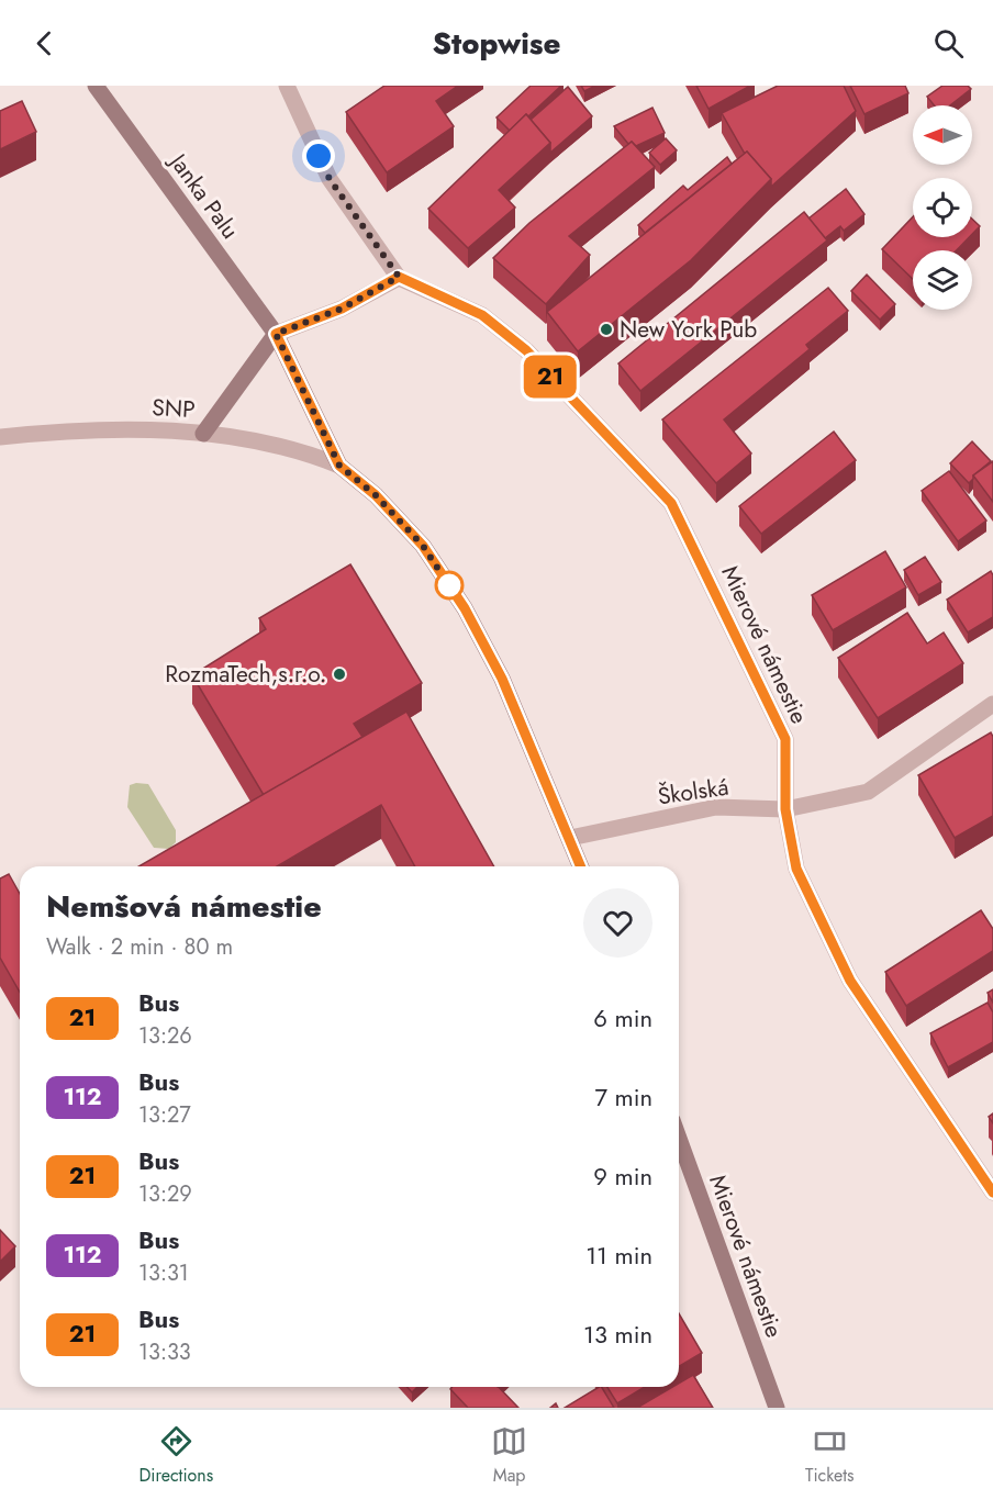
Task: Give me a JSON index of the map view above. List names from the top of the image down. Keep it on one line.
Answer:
{"streets":{"main road":["Janka Palu","Mierové námestie"],"street":["SNP","Školská"]},"crossings":[["Mierové námestie","Školská"]],"places":["New York Pub","RozmaTech,s.r.o."],"lines":["bus line 21"],"north":"left","page":{"header":"Stopwise","on_map":"21","heading":["Nemšová námestie","Walk · 2 min · 80 m"],"list":[{"mark":"21","name":"Bus","note":"13:26","value":"6 min"},{"mark":"112","name":"Bus","note":"13:27","value":"7 min"},{"mark":"21","name":"Bus","note":"13:29","value":"9 min"},{"mark":"112","name":"Bus","note":"13:31","value":"11 min"},{"mark":"21","name":"Bus","note":"13:33","value":"13 min"}],"tabs":["Directions","Map","Tickets"]}}
